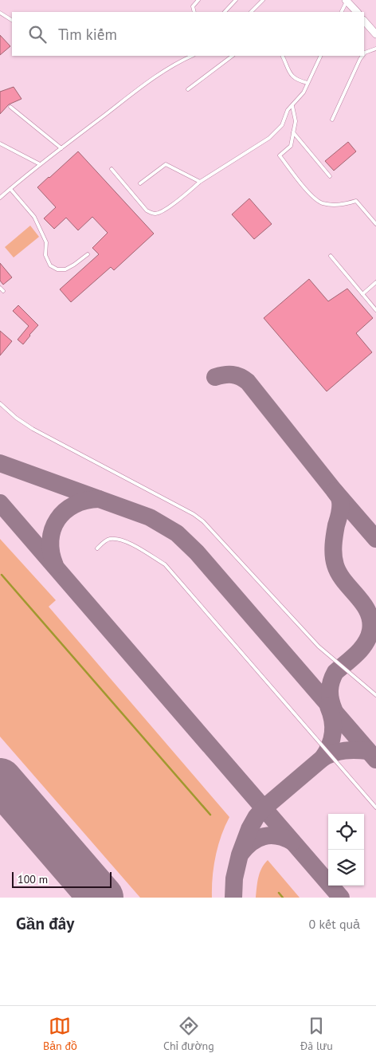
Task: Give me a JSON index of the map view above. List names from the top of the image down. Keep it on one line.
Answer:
{"scale_bar":"100 m","page":{"search":"Tìm kiếm","scale":"100 m","heading":["Gần đây","0 kết quả"],"nav":["Bản đồ","Chỉ đường","Đã lưu"]}}
